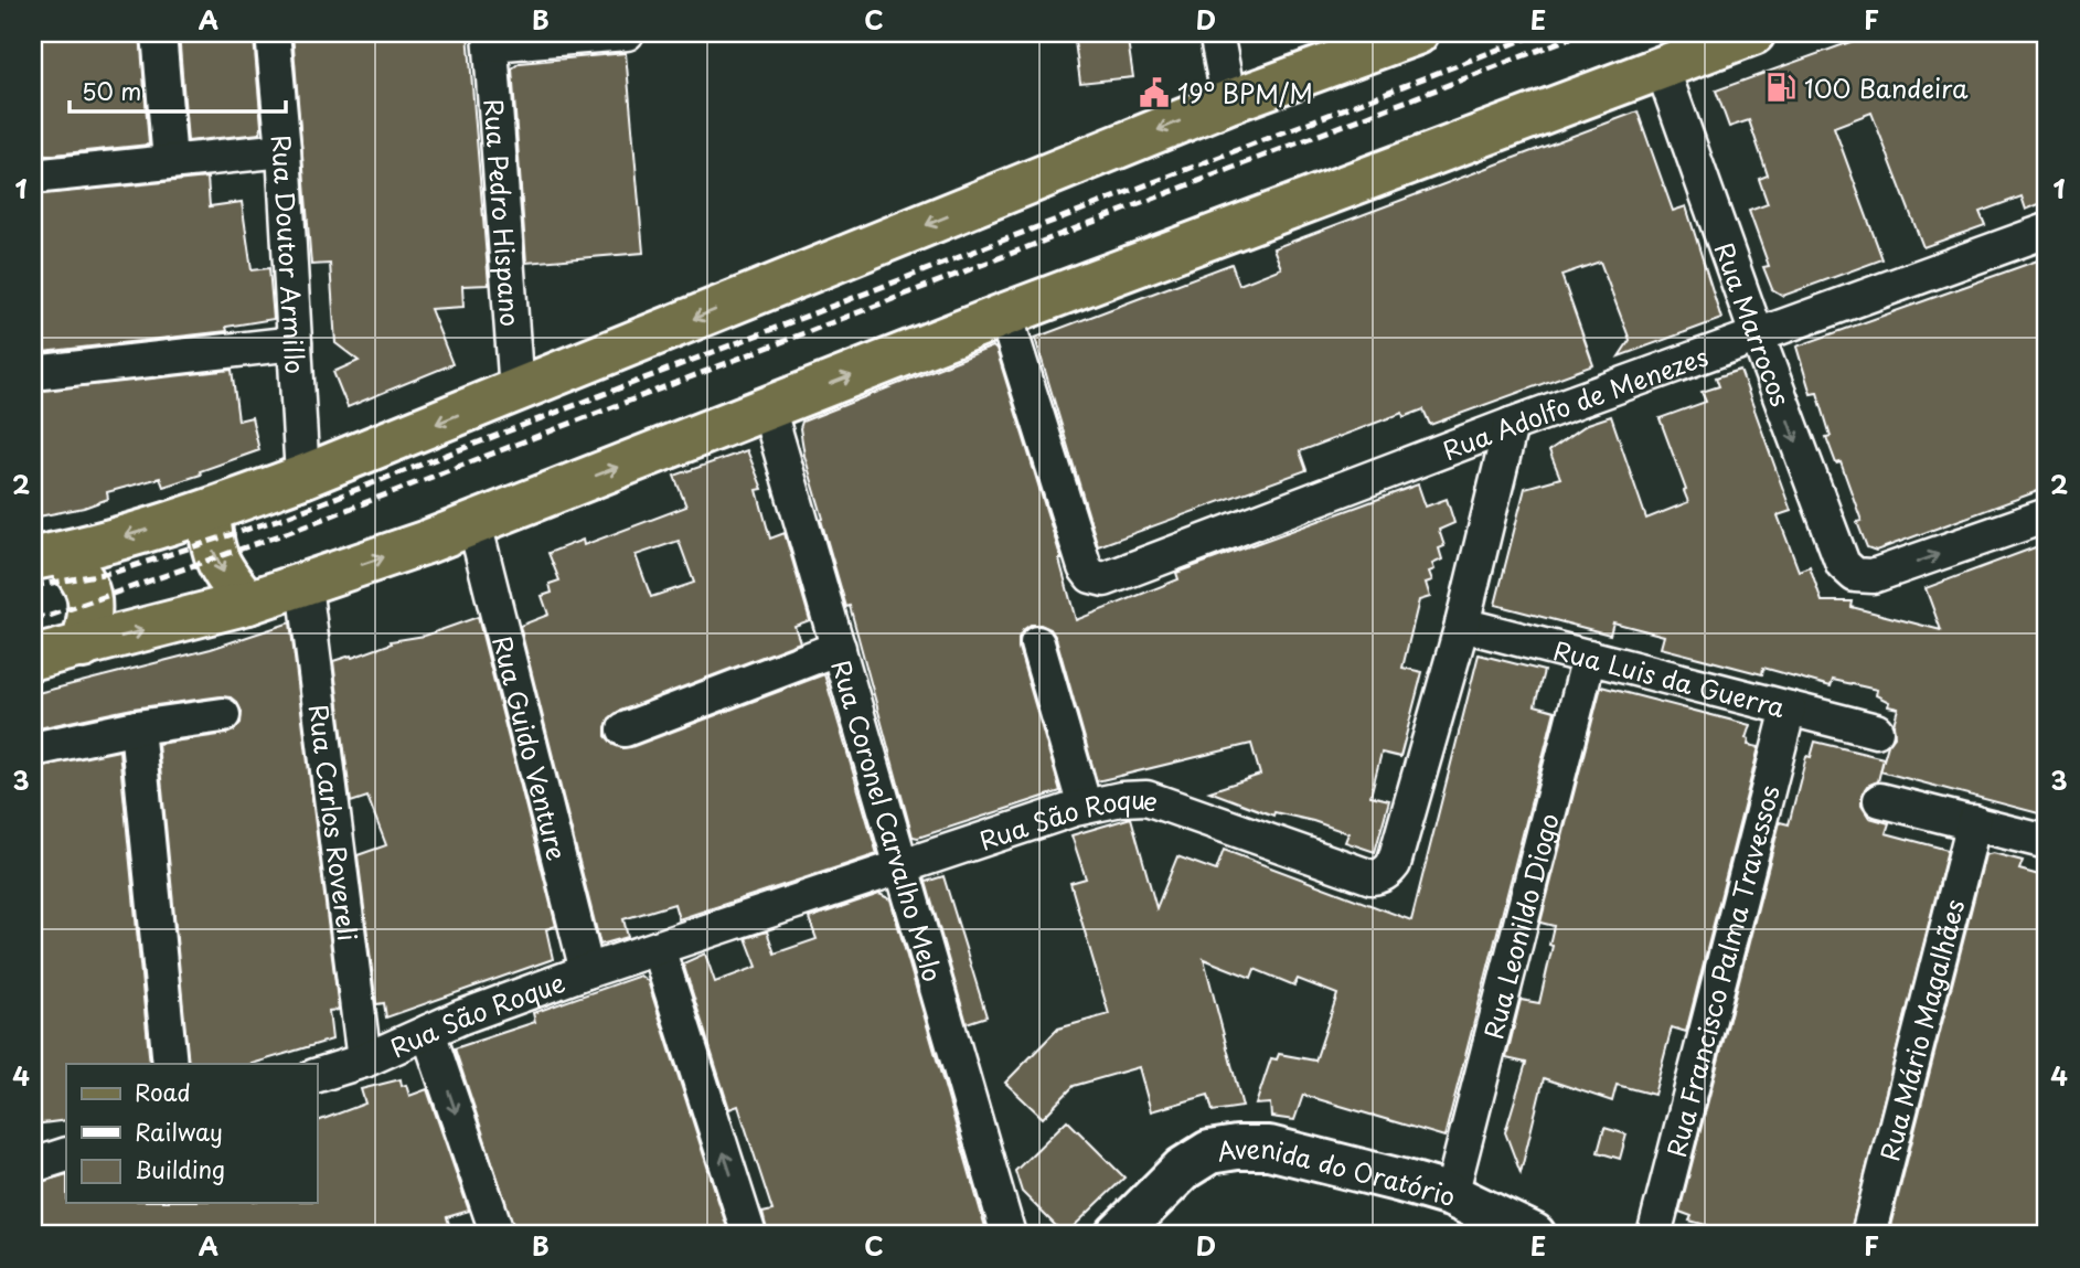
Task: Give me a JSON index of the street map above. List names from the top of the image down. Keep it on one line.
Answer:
{"streets":{"main road":["Avenida do Oratório"],"street":["Rua Pedro Hispano","Rua Doutor Armillo","Rua Marrocos","Rua Adolfo de Menezes","Rua Luis da Guerra","Rua Guido Venture","Rua Coronel Carvalho Melo","Rua Carlos Rovereli","Rua São Roque","Rua Leonildo Diogo","Rua Francisco Palma Travessos","Rua Mário Magalhães"]},"crossings":[["Rua Marrocos","Rua Adolfo de Menezes"],["Rua Adolfo de Menezes","Rua São Roque"],["Rua Luis da Guerra","Rua São Roque"],["Rua Luis da Guerra","Rua Leonildo Diogo"],["Rua Luis da Guerra","Rua Francisco Palma Travessos"],["Rua Guido Venture","Rua São Roque"],["Rua Coronel Carvalho Melo","Rua São Roque"],["Rua Carlos Rovereli","Rua São Roque"],["Rua Leonildo Diogo","Avenida do Oratório"]],"places":{"fuel station":["100 Bandeira"],"public building":["19º BPM/M"]},"legend":["Road","Railway","Building"],"scale_bar":"50 m","grid":{"columns":["A","B","C","D","E","F"],"rows":["1","2","3","4"]}}
